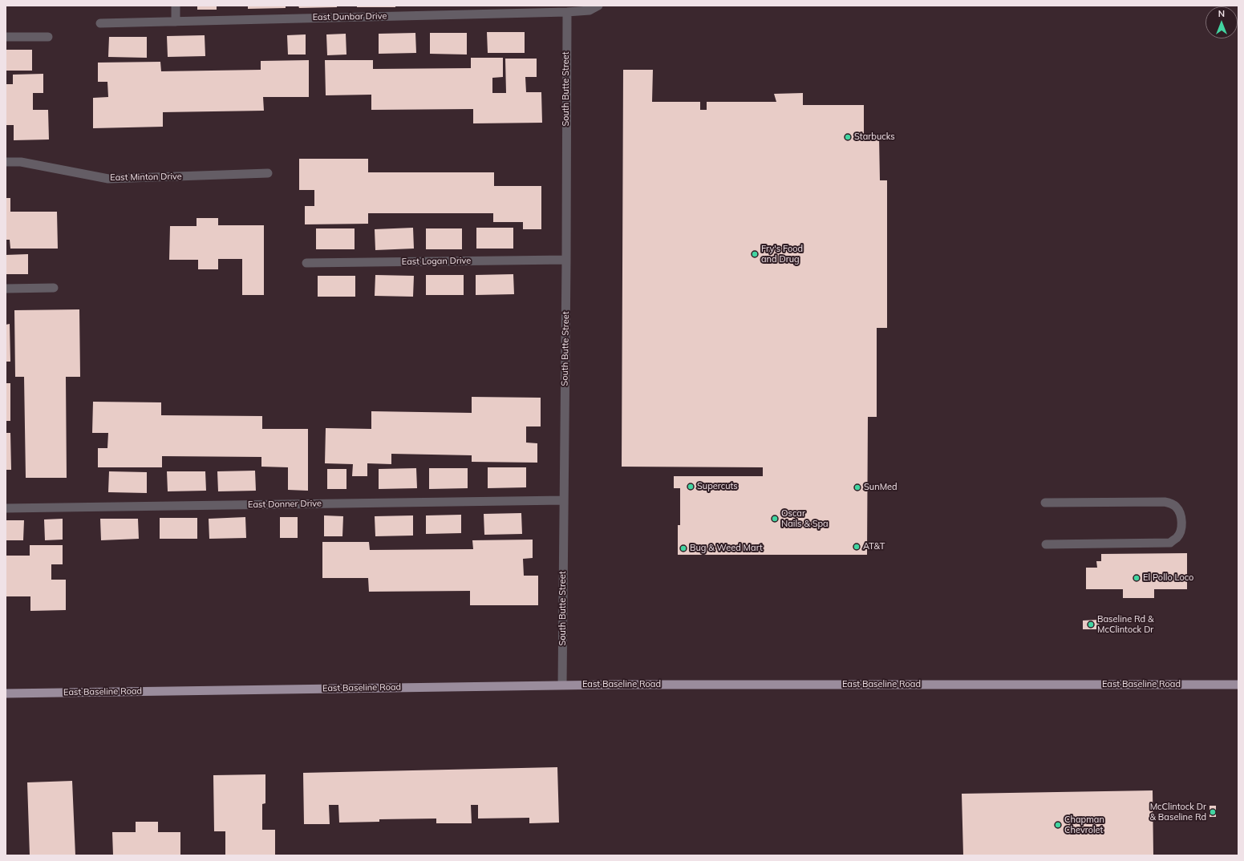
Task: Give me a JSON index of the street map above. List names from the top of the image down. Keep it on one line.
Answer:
{"streets":{"main road":["East Baseline Road"],"street":["East Dunbar Drive","South Butte Street","East Minton Drive","East Logan Drive","East Donner Drive"]},"crossings":[["East Dunbar Drive","South Butte Street"],["South Butte Street","East Logan Drive"],["South Butte Street","East Donner Drive"],["South Butte Street","East Baseline Road"]],"places":["Starbucks","Fry's Food and Drug","Supercuts","SunMed","Oscar Nails & Spa","AT&T","Bug & Weed Mart","El Pollo Loco","Baseline Rd & McClintock Dr","McClintock Dr & Baseline Rd","Chapman Chevrolet"],"north":"top"}
